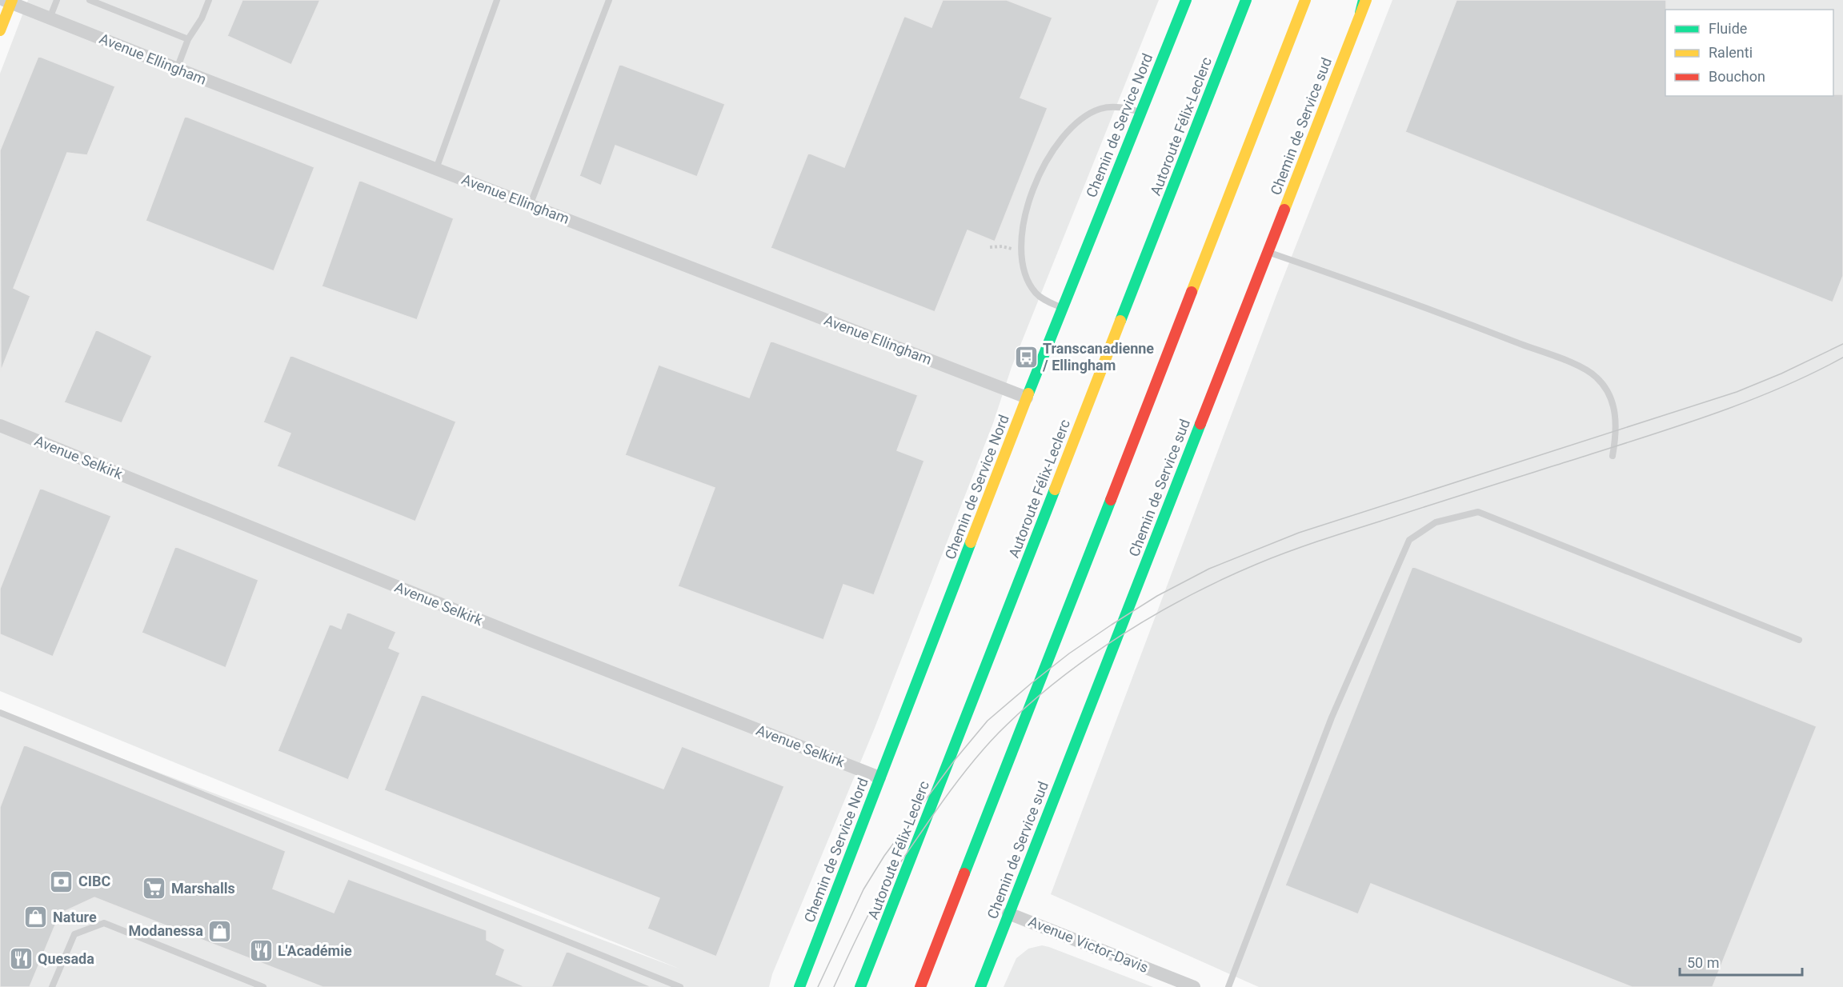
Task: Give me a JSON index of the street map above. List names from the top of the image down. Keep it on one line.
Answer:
{"streets":{"main road":["Chemin de Service Nord","Autoroute Félix-Leclerc","Chemin de Service sud"],"street":["Avenue Ellingham","Avenue Selkirk","Avenue Victor-Davis"]},"crossings":[["Avenue Ellingham","Chemin de Service Nord"],["Chemin de Service Nord","Avenue Selkirk"],["Chemin de Service sud","Avenue Victor-Davis"]],"places":{"bus stop":["Transcanadienne / Ellingham"],"bank":["CIBC"],"supermarket":["Marshalls"],"shop":["Nature","Modanessa"],"restaurant":["L'Académie","Quesada"]},"legend":["Fluide","Ralenti","Bouchon"],"scale_bar":"50 m"}
